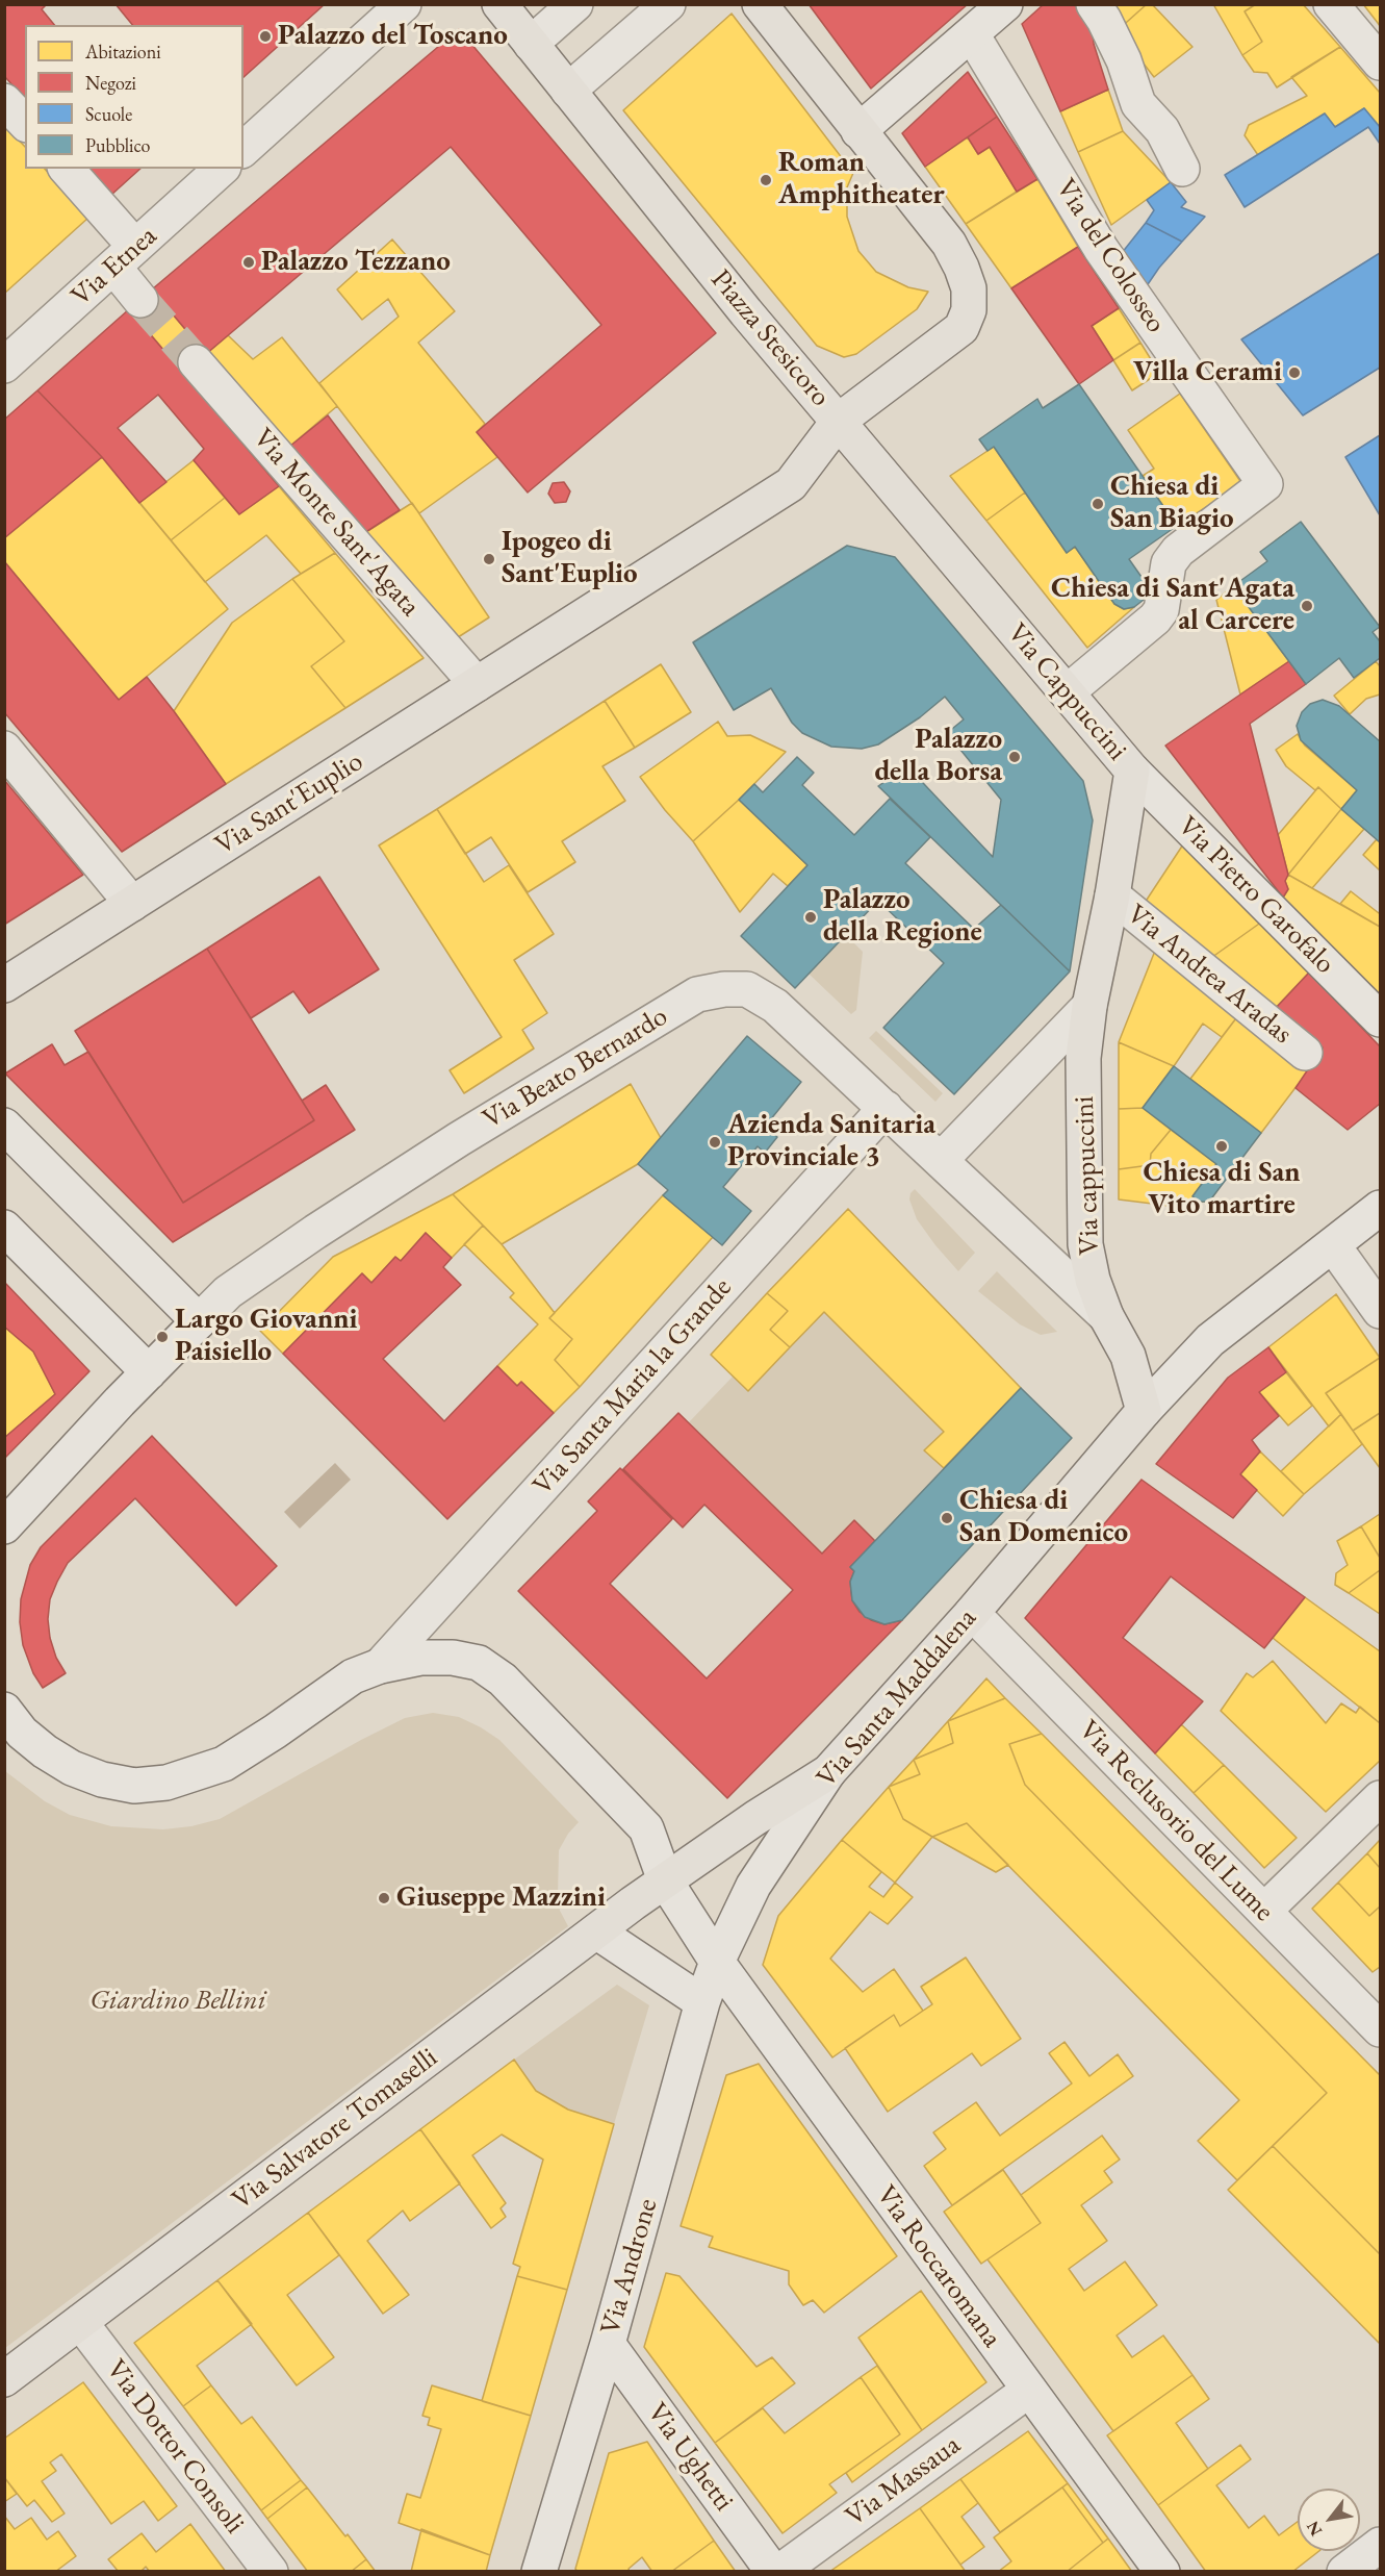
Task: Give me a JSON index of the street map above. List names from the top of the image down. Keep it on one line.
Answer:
{"streets":{"main road":["Piazza Stesicoro","Via Cappuccini","Via Sant'Euplio","Via cappuccini","Via Santa Maddalena","Via Salvatore Tomaselli"],"street":["Via del Colosseo","Via Etnea","Via Monte Sant'Agata","Via Pietro Garofalo","Via Andrea Aradas","Via Beato Bernardo","Via Santa Maria la Grande","Via Reclusorio del Lume","Via Androne","Via Roccaromana","Via Dottor Consoli","Via Ughetti","Via Massaua"]},"crossings":[["Via del Colosseo","Via Cappuccini"],["Piazza Stesicoro","Via Cappuccini"],["Piazza Stesicoro","Via Sant'Euplio"],["Via Monte Sant'Agata","Via Sant'Euplio"],["Via Cappuccini","Via Sant'Euplio"],["Via Cappuccini","Via Pietro Garofalo"],["Via Cappuccini","Via Andrea Aradas"],["Via Cappuccini","Via cappuccini"],["Via Beato Bernardo","Via cappuccini"],["Via Beato Bernardo","Via Santa Maria la Grande"],["Via cappuccini","Via Santa Maddalena"],["Via Santa Maddalena","Via Reclusorio del Lume"],["Via Santa Maddalena","Via Salvatore Tomaselli"],["Via Santa Maddalena","Via Androne"],["Via Santa Maddalena","Via Roccaromana"],["Via Salvatore Tomaselli","Via Roccaromana"],["Via Salvatore Tomaselli","Via Dottor Consoli"],["Via Androne","Via Roccaromana"],["Via Androne","Via Ughetti"],["Via Roccaromana","Via Massaua"]],"parks":["Giardino Bellini"],"places":["Palazzo del Toscano","Roman Amphitheater","Palazzo Tezzano","Villa Cerami","Chiesa di San Biagio","Ipogeo di Sant'Euplio","Chiesa di Sant'Agata al Carcere","Palazzo della Borsa","Palazzo della Regione","Azienda Sanitaria Provinciale 3","Chiesa di San Vito martire","Largo Giovanni Paisiello","Chiesa di San Domenico","Giuseppe Mazzini"],"legend":["Abitazioni","Negozi","Scuole","Pubblico"],"north":"bottom left"}
